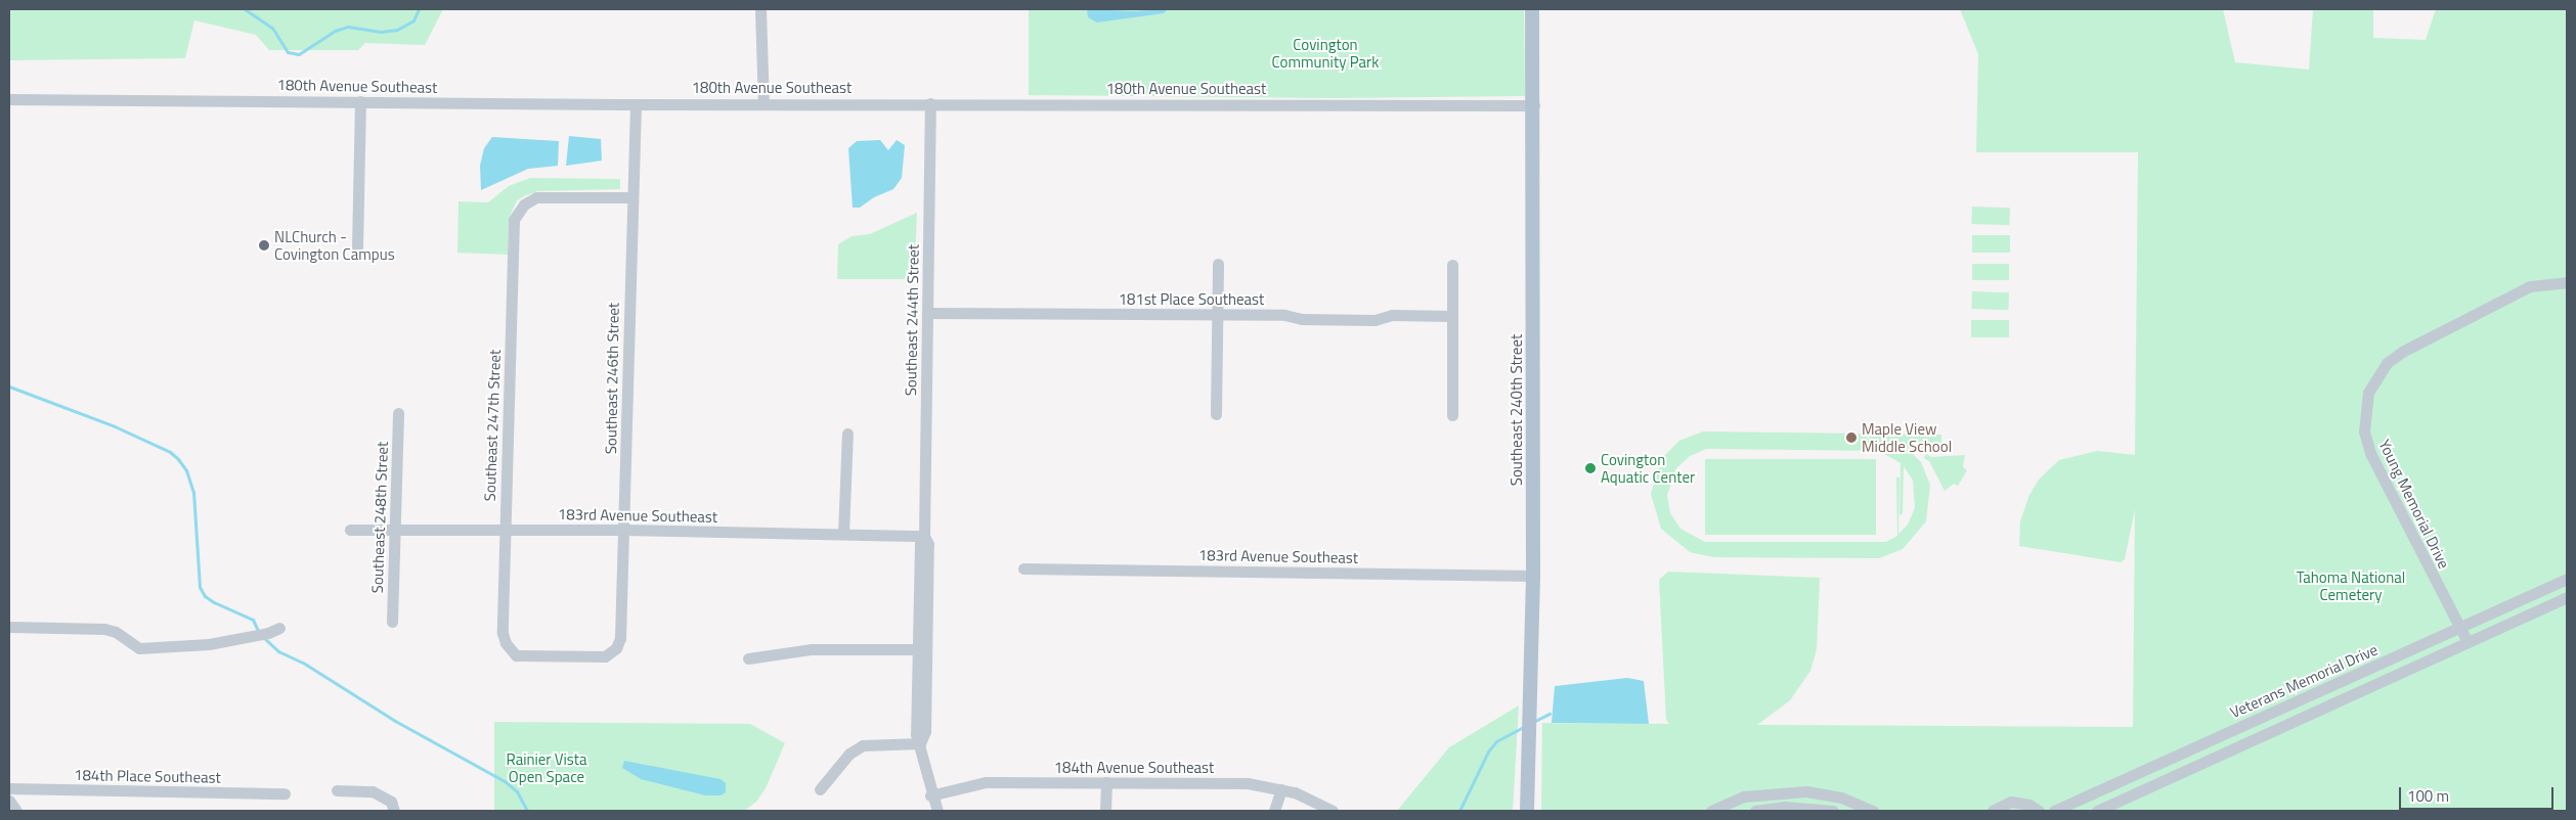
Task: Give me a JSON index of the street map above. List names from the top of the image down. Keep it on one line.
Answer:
{"streets":{"main road":["Southeast 240th Street"],"street":["180th Avenue Southeast","181st Place Southeast","Southeast 244th Street","Southeast 246th Street","Southeast 247th Street","Young Memorial Drive","183rd Avenue Southeast","Southeast 248th Street","Veterans Memorial Drive","184th Avenue Southeast","184th Place Southeast"]},"crossings":[["180th Avenue Southeast","Southeast 244th Street"],["180th Avenue Southeast","Southeast 246th Street"],["180th Avenue Southeast","Southeast 240th Street"],["181st Place Southeast","Southeast 244th Street"],["Southeast 244th Street","183rd Avenue Southeast"],["Southeast 244th Street","184th Avenue Southeast"],["Southeast 246th Street","Southeast 247th Street"],["Southeast 246th Street","183rd Avenue Southeast"],["Southeast 240th Street","183rd Avenue Southeast"],["Southeast 247th Street","183rd Avenue Southeast"],["Young Memorial Drive","Veterans Memorial Drive"],["183rd Avenue Southeast","Southeast 248th Street"]],"parks":["Covington Community Park","Tahoma National Cemetery","Rainier Vista Open Space"],"places":["NLChurch - Covington Campus","Maple View Middle School","Covington Aquatic Center"],"scale_bar":"100 m"}
